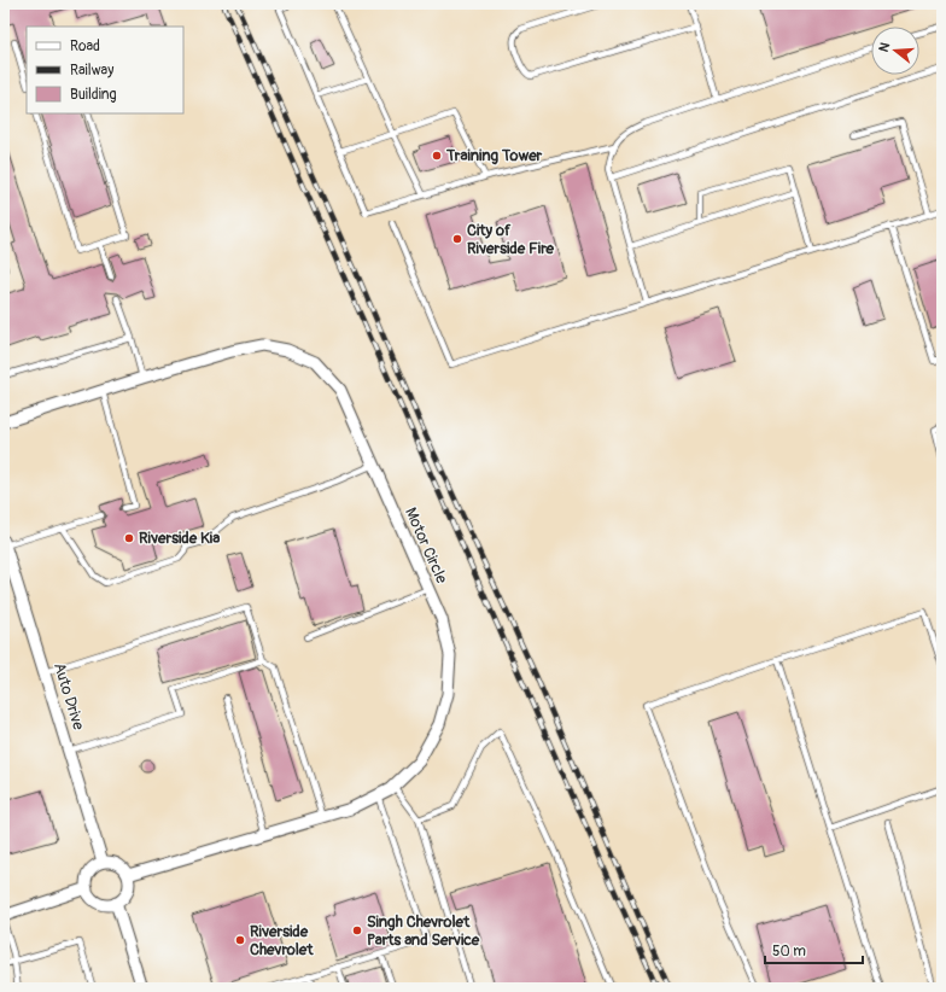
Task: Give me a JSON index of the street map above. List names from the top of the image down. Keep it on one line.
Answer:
{"streets":{"street":["Motor Circle","Auto Drive"]},"crossings":[["Motor Circle","Auto Drive"]],"places":["Training Tower","City of Riverside Fire","Riverside Kia","Singh Chevrolet Parts and Service","Riverside Chevrolet"],"legend":["Road","Railway","Building"],"scale_bar":"50 m","north":"left"}
